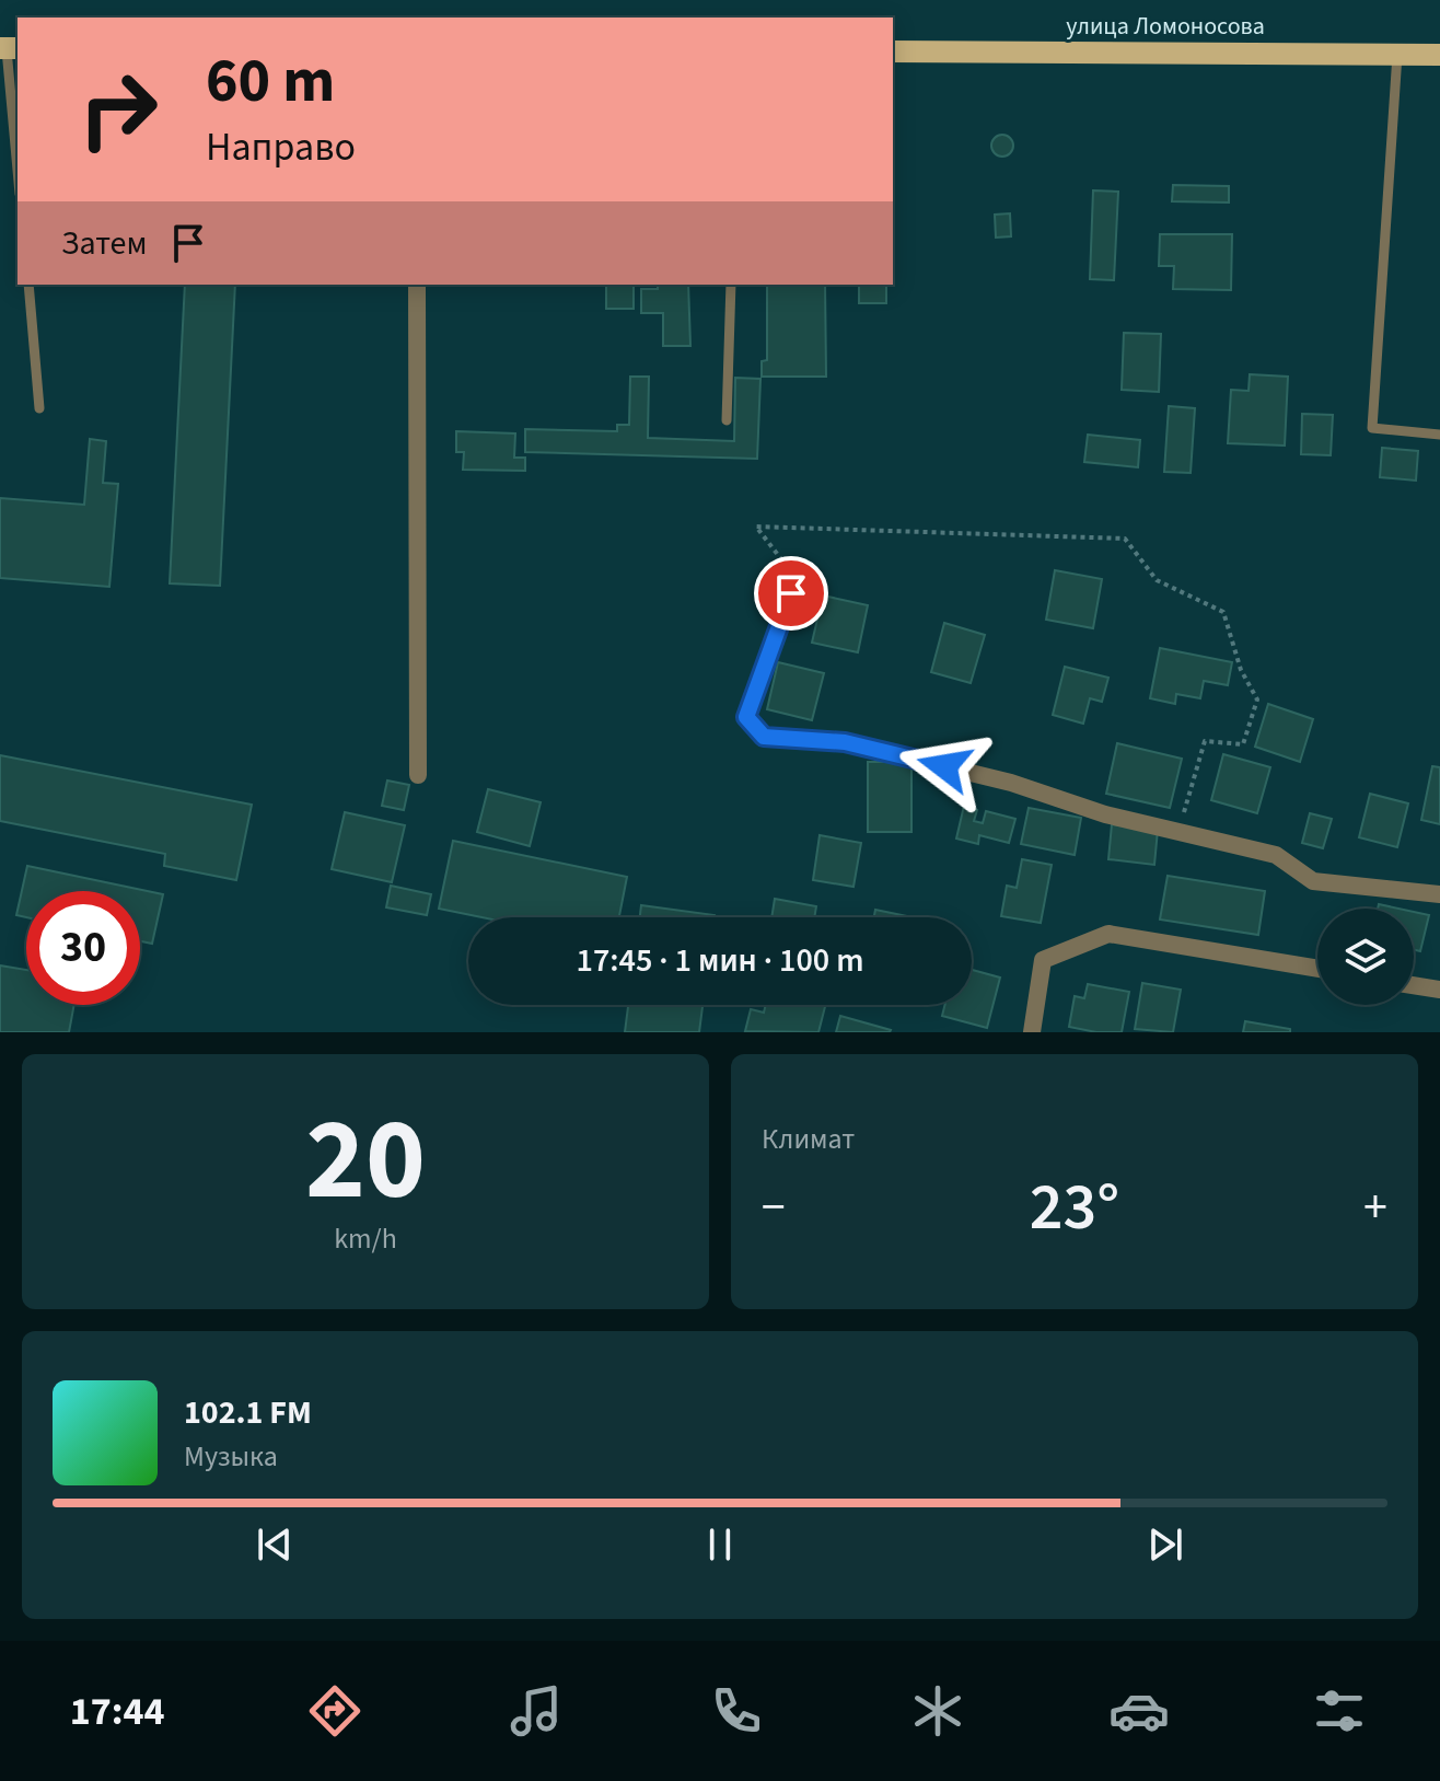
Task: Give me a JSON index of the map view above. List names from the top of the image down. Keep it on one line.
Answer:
{"streets":{"main road":["улица Ломоносова"]},"page":{"turn":["60 m","Направо"],"then":"Затем","limit":"30","trip":"17:45 · 1 мин · 100 m","tile":[["20","km/h"],"Климат"],"heat":["−","23°","+"],"song":["102.1 FM","Музыка"],"tabs":"17:44"}}
